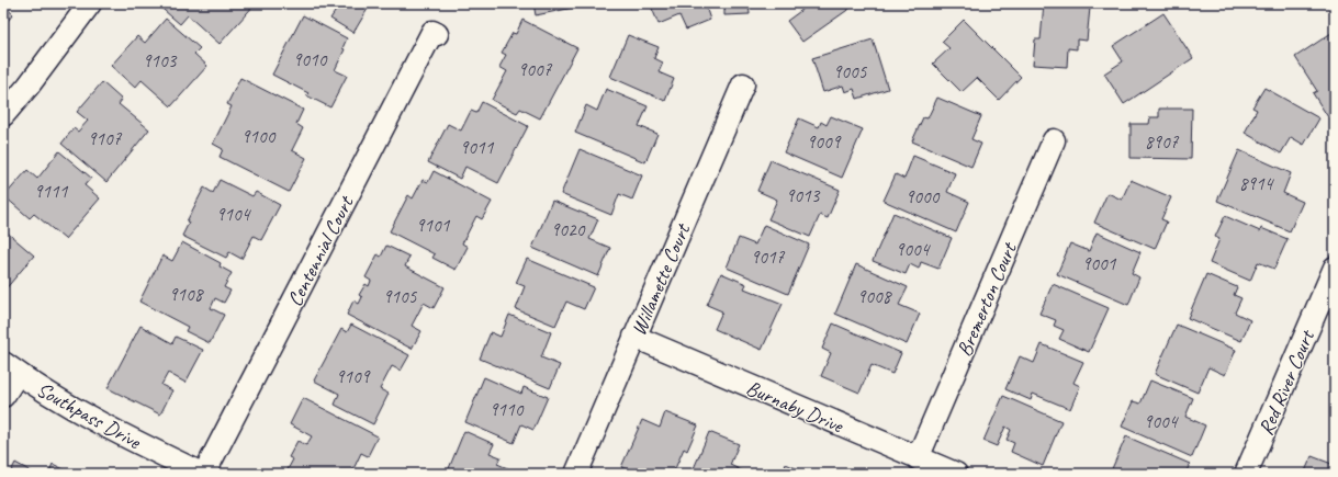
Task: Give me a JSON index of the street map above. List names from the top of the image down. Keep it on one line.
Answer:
{"streets":{"street":["Centennial Court","Willamette Court","Bremerton Court","Red River Court","Burnaby Drive","Southpass Drive"]},"crossings":[["Centennial Court","Southpass Drive"],["Willamette Court","Burnaby Drive"],["Bremerton Court","Burnaby Drive"]],"house_numbers":["9010","9103","9007","9005","9100","9107","9009","8907","9011","8914","9111","9013","9000","9104","9101","9020","9004","9017","9001","9108","9105","9008","9109","9110","9004"]}
